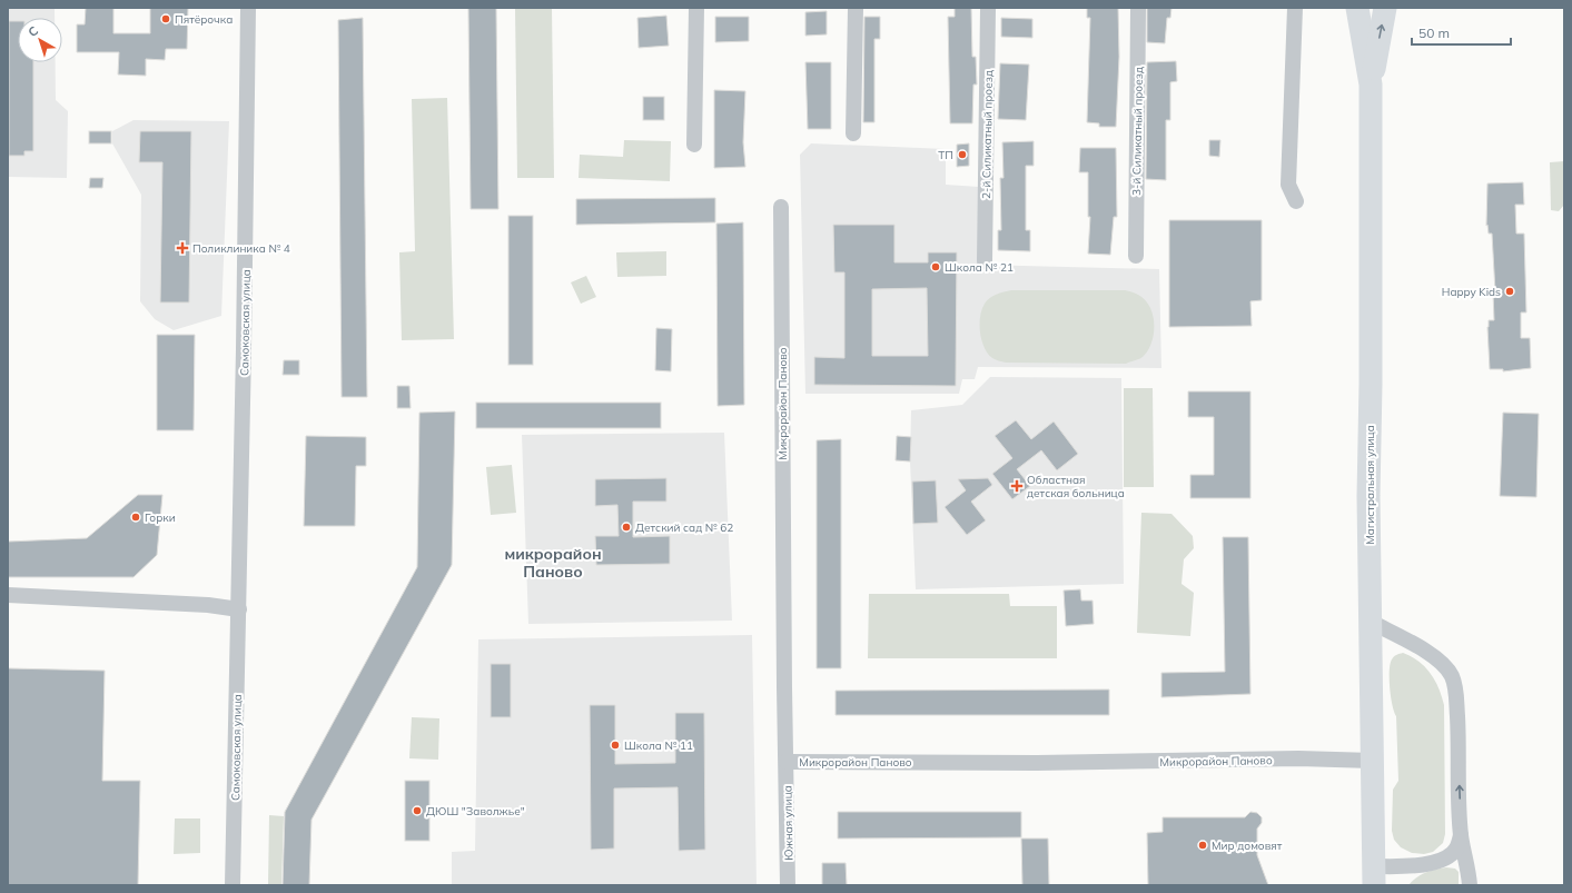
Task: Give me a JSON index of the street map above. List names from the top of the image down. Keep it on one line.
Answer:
{"streets":{"highway":["Магистральная улица"],"street":["3-й Силикатный проезд","2-й Силикатный проезд","Самоковская улица","Микрорайон Паново","Южная улица"]},"crossings":[["Микрорайон Паново","Магистральная улица"],["Микрорайон Паново","Южная улица"]],"districts":["микрорайон Паново"],"places":{"other":["Пятёрочка","ТП","Школа № 21","Happy Kids","Горки","Детский сад № 62","Школа № 11","ДЮШ \"Заволжье\"","Мир домовят"],"health":["Поликлиника № 4","Областная детская больница"]},"scale_bar":"50 m","north":"top left"}
